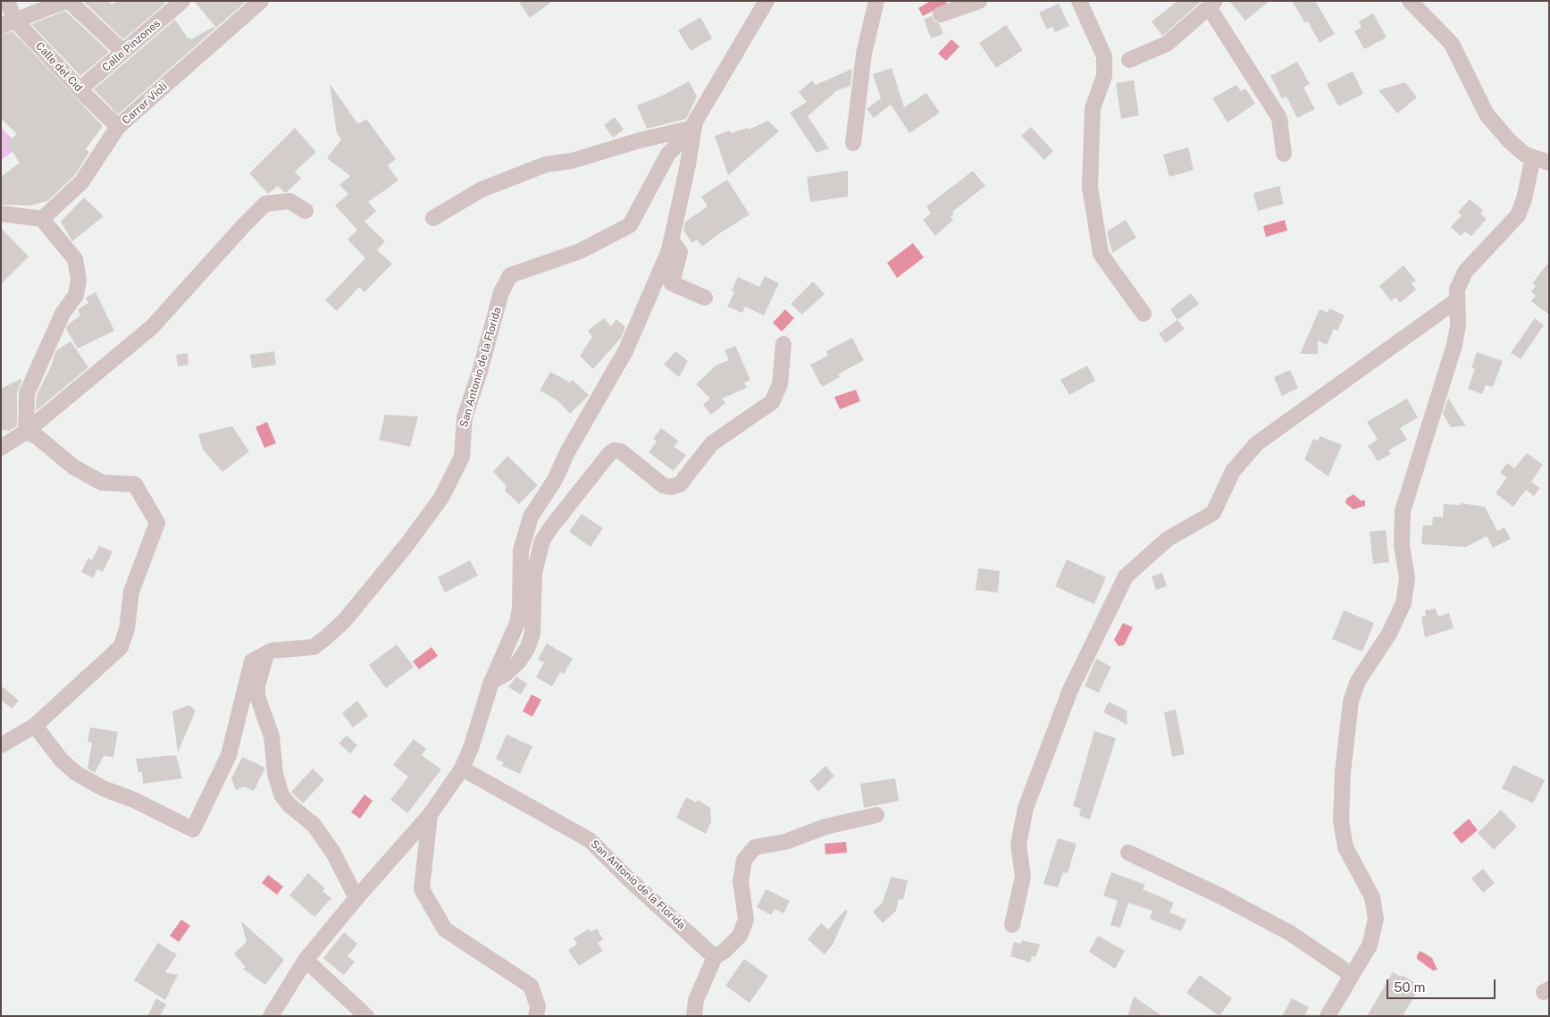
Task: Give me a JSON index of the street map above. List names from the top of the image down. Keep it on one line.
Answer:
{"streets":{"street":["Calle Pinzones","Calle del Cid","Carrer Violí","San Antonio de la Florida"]},"crossings":[["Calle Pinzones","Calle del Cid"],["Calle del Cid","Carrer Violí"]],"scale_bar":"50 m"}
